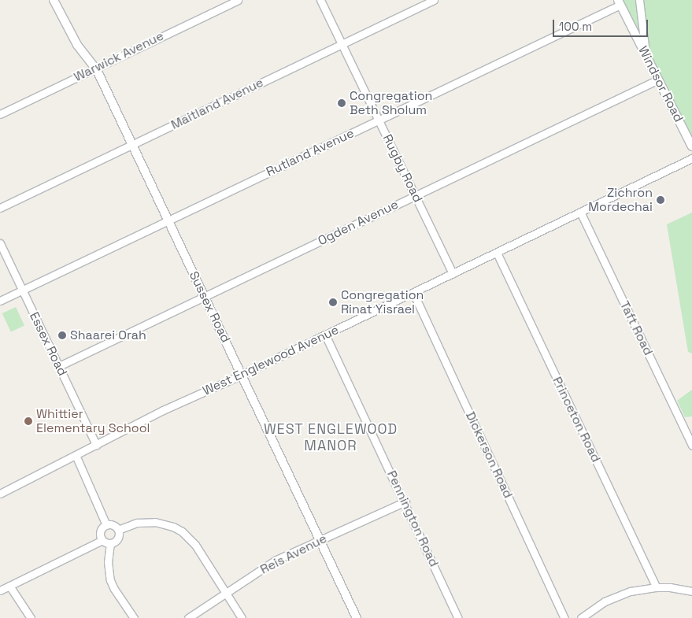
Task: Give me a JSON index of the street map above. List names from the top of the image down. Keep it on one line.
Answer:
{"streets":{"street":["Warwick Avenue","Windsor Road","Maitland Avenue","Rutland Avenue","Rugby Road","Ogden Avenue","Sussex Road","Taft Road","Essex Road","West Englewood Avenue","Princeton Road","Dickerson Road","Pennington Road","Reis Avenue"]},"crossings":[["Warwick Avenue","Sussex Road"],["Windsor Road","Rutland Avenue"],["Windsor Road","Ogden Avenue"],["Maitland Avenue","Rugby Road"],["Maitland Avenue","Sussex Road"],["Rutland Avenue","Rugby Road"],["Rutland Avenue","Sussex Road"],["Rutland Avenue","Essex Road"],["Rugby Road","Ogden Avenue"],["Rugby Road","West Englewood Avenue"],["Ogden Avenue","Sussex Road"],["Ogden Avenue","Essex Road"],["Sussex Road","West Englewood Avenue"],["Sussex Road","Reis Avenue"],["Taft Road","West Englewood Avenue"],["Essex Road","West Englewood Avenue"],["West Englewood Avenue","Princeton Road"],["West Englewood Avenue","Dickerson Road"],["West Englewood Avenue","Pennington Road"],["Pennington Road","Reis Avenue"]],"districts":["WEST ENGLEWOOD MANOR"],"places":["Congregation Beth Sholum","Zichron Mordechai","Congregation Rinat Yisrael","Shaarei Orah","Whittier Elementary School"],"scale_bar":"100 m"}
